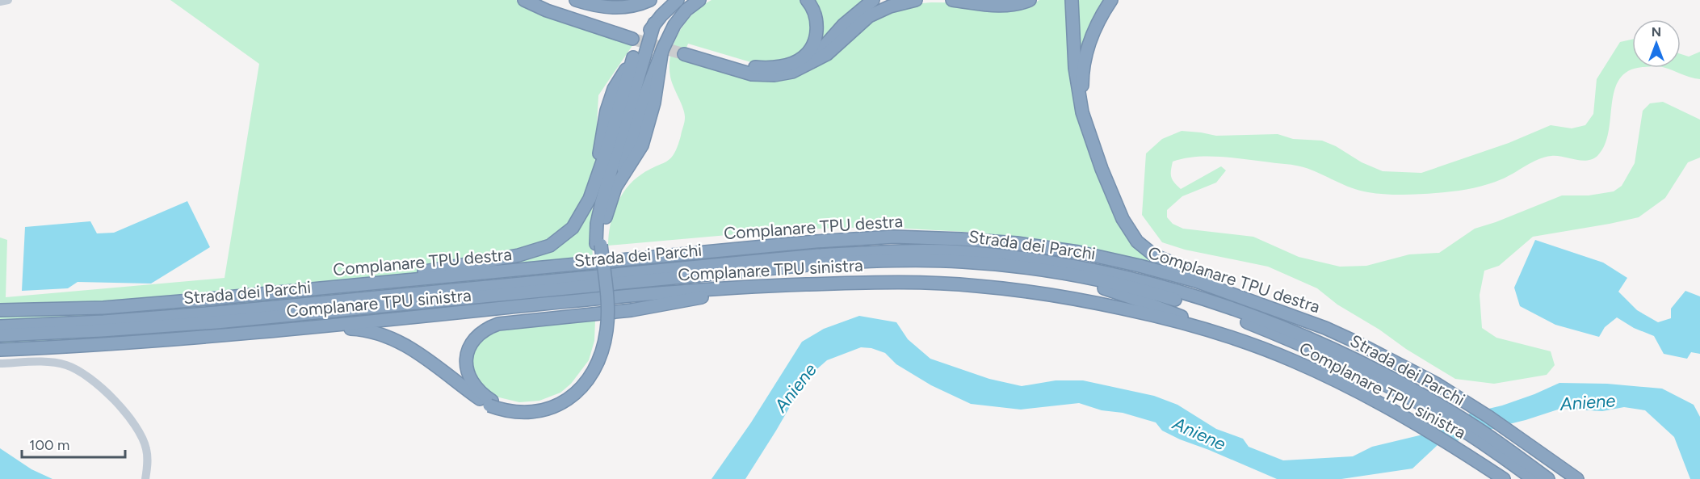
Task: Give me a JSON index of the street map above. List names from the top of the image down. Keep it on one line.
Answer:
{"streets":{"highway":["Complanare TPU destra","Strada dei Parchi","Complanare TPU sinistra"]},"water":["Aniene"],"scale_bar":"100 m","north":"top"}
